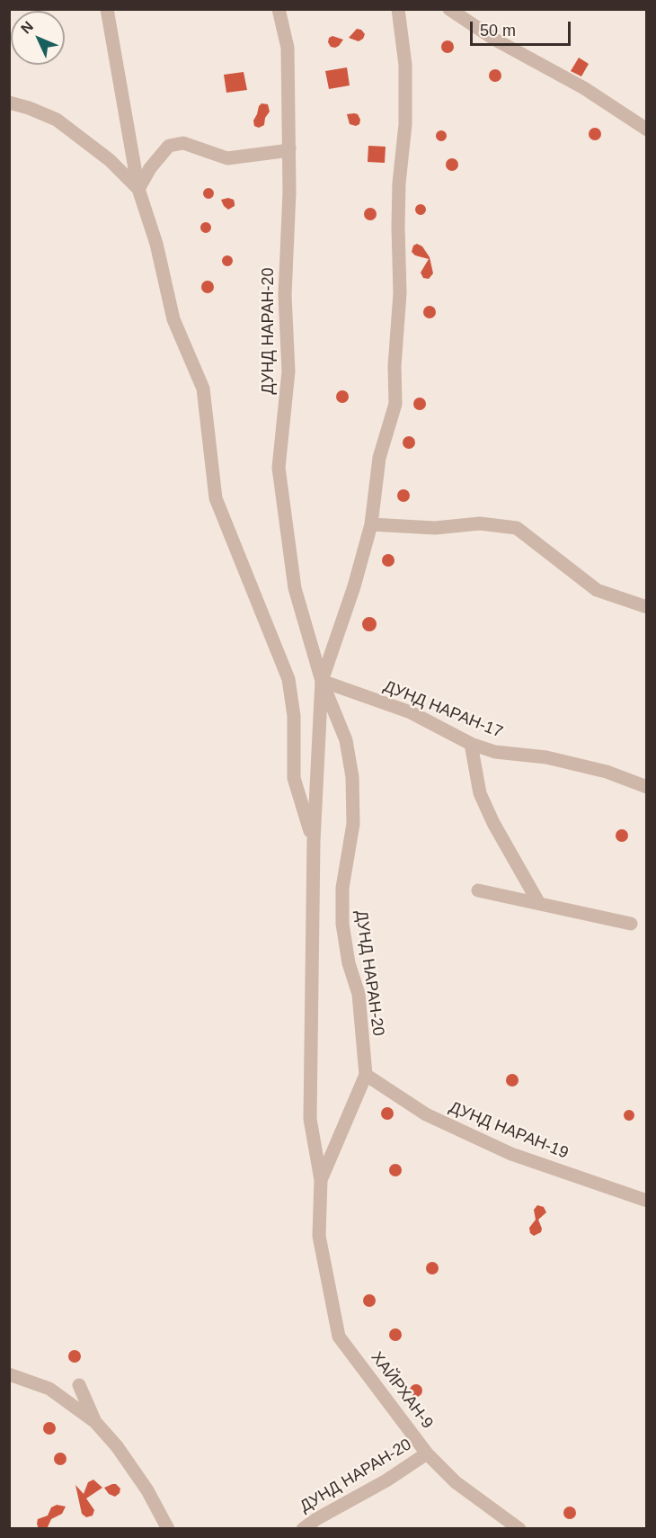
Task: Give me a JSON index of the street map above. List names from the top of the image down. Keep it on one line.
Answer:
{"streets":{"street":["ДУНД НАРАН-20","ДУНД НАРАН-17","ДУНД НАРАН-19","ХАЙРХАН-9"]},"crossings":[["ДУНД НАРАН-20","ДУНД НАРАН-17"],["ДУНД НАРАН-20","ДУНД НАРАН-19"],["ДУНД НАРАН-20","ХАЙРХАН-9"]],"scale_bar":"50 m","north":"top left"}
